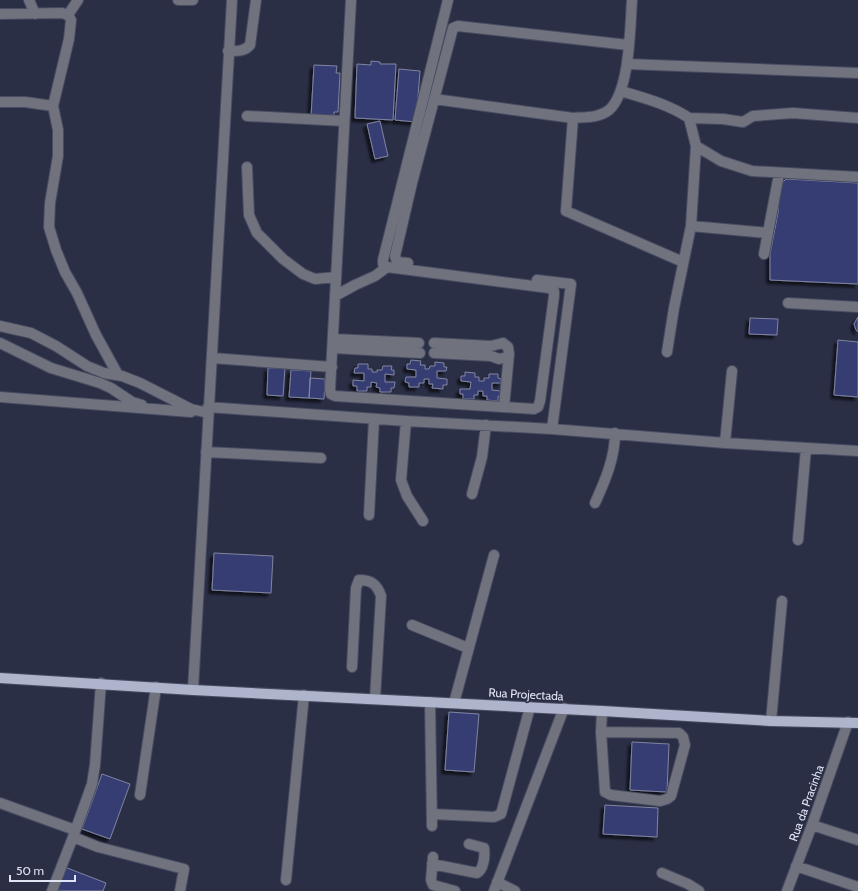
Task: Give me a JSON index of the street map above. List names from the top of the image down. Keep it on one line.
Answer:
{"streets":{"main road":["Rua Projectada"],"street":["Rua da Pracinha"]},"crossings":[["Rua Projectada","Rua da Pracinha"]],"scale_bar":"50 m"}
